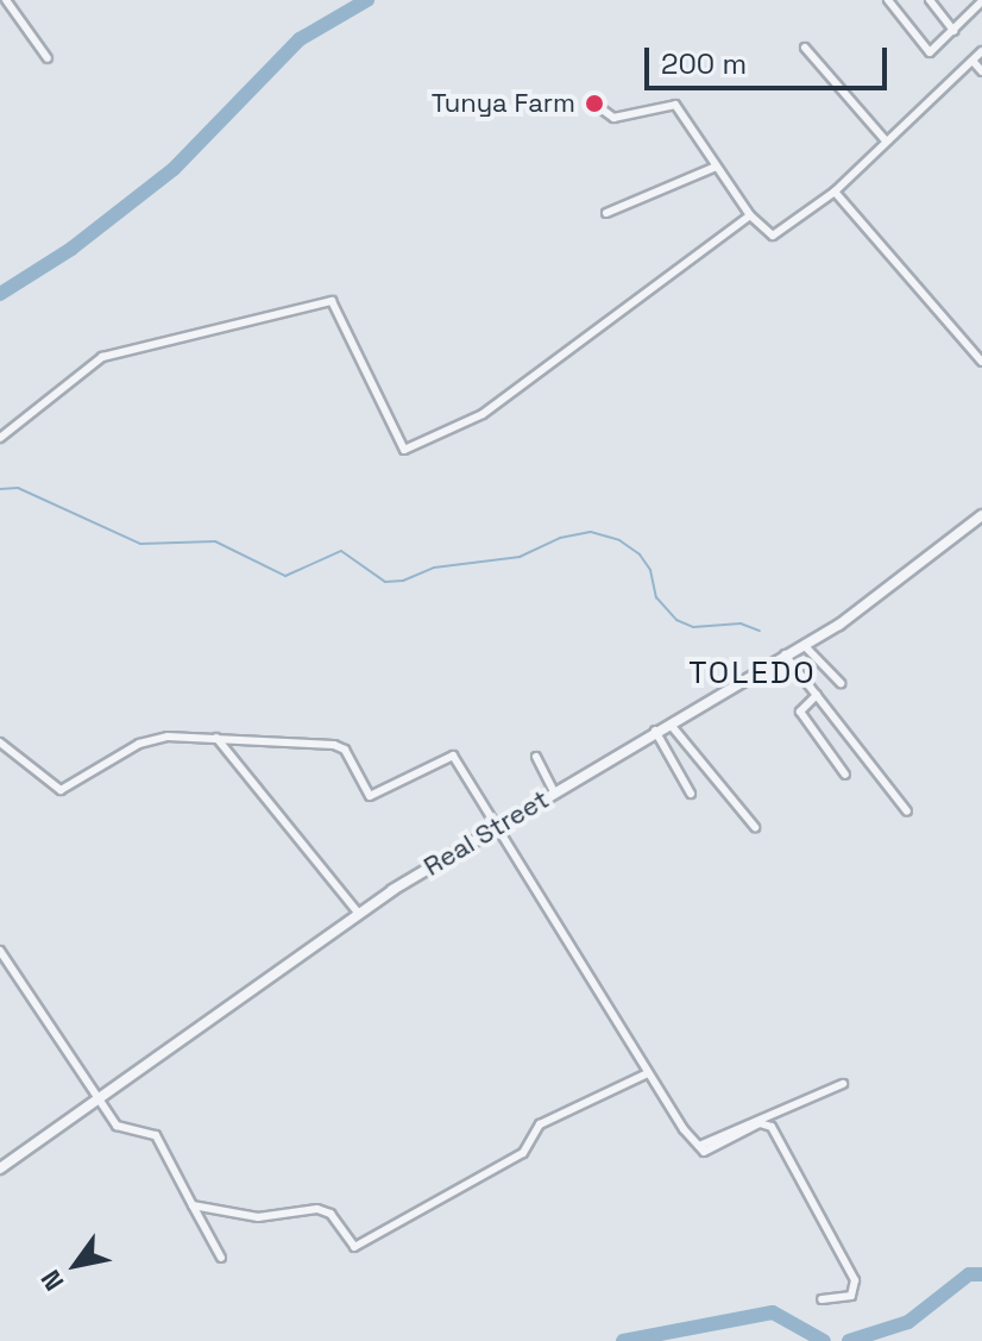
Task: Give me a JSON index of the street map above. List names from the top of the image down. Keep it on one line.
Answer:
{"streets":{"street":["Real Street"]},"districts":["TOLEDO"],"places":["Tunya Farm"],"scale_bar":"200 m","north":"bottom left"}
